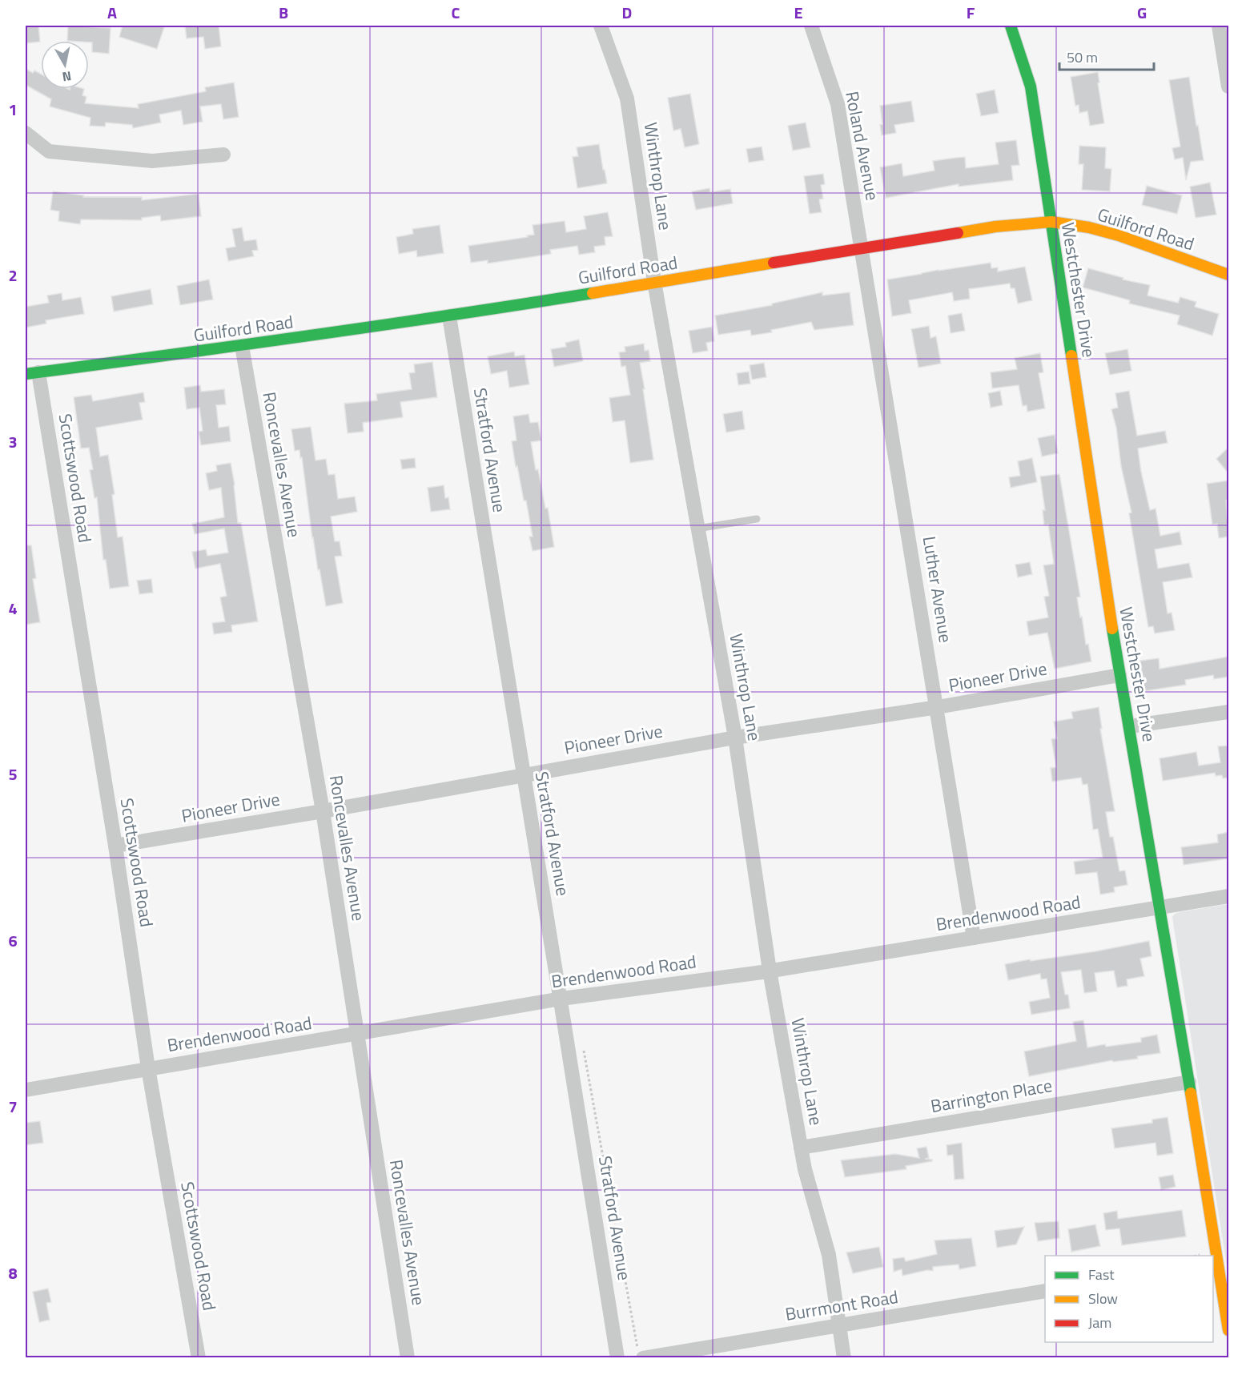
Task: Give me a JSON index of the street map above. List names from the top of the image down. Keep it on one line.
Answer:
{"streets":{"street":["Roland Avenue","Winthrop Lane","Guilford Road","Westchester Drive","Stratford Avenue","Roncevalles Avenue","Scottswood Road","Luther Avenue","Pioneer Drive","Brendenwood Road","Barrington Place","Burrmont Road"]},"crossings":[["Roland Avenue","Guilford Road"],["Roland Avenue","Luther Avenue"],["Winthrop Lane","Guilford Road"],["Winthrop Lane","Pioneer Drive"],["Winthrop Lane","Brendenwood Road"],["Winthrop Lane","Barrington Place"],["Winthrop Lane","Burrmont Road"],["Guilford Road","Westchester Drive"],["Guilford Road","Stratford Avenue"],["Guilford Road","Roncevalles Avenue"],["Guilford Road","Scottswood Road"],["Guilford Road","Luther Avenue"],["Westchester Drive","Pioneer Drive"],["Westchester Drive","Brendenwood Road"],["Westchester Drive","Barrington Place"],["Stratford Avenue","Pioneer Drive"],["Stratford Avenue","Brendenwood Road"],["Roncevalles Avenue","Pioneer Drive"],["Roncevalles Avenue","Brendenwood Road"],["Scottswood Road","Pioneer Drive"],["Scottswood Road","Brendenwood Road"],["Luther Avenue","Pioneer Drive"],["Luther Avenue","Brendenwood Road"]],"legend":["Fast","Slow","Jam"],"scale_bar":"50 m","north":"bottom","grid":{"columns":["A","B","C","D","E","F","G"],"rows":["1","2","3","4","5","6","7","8"]}}
